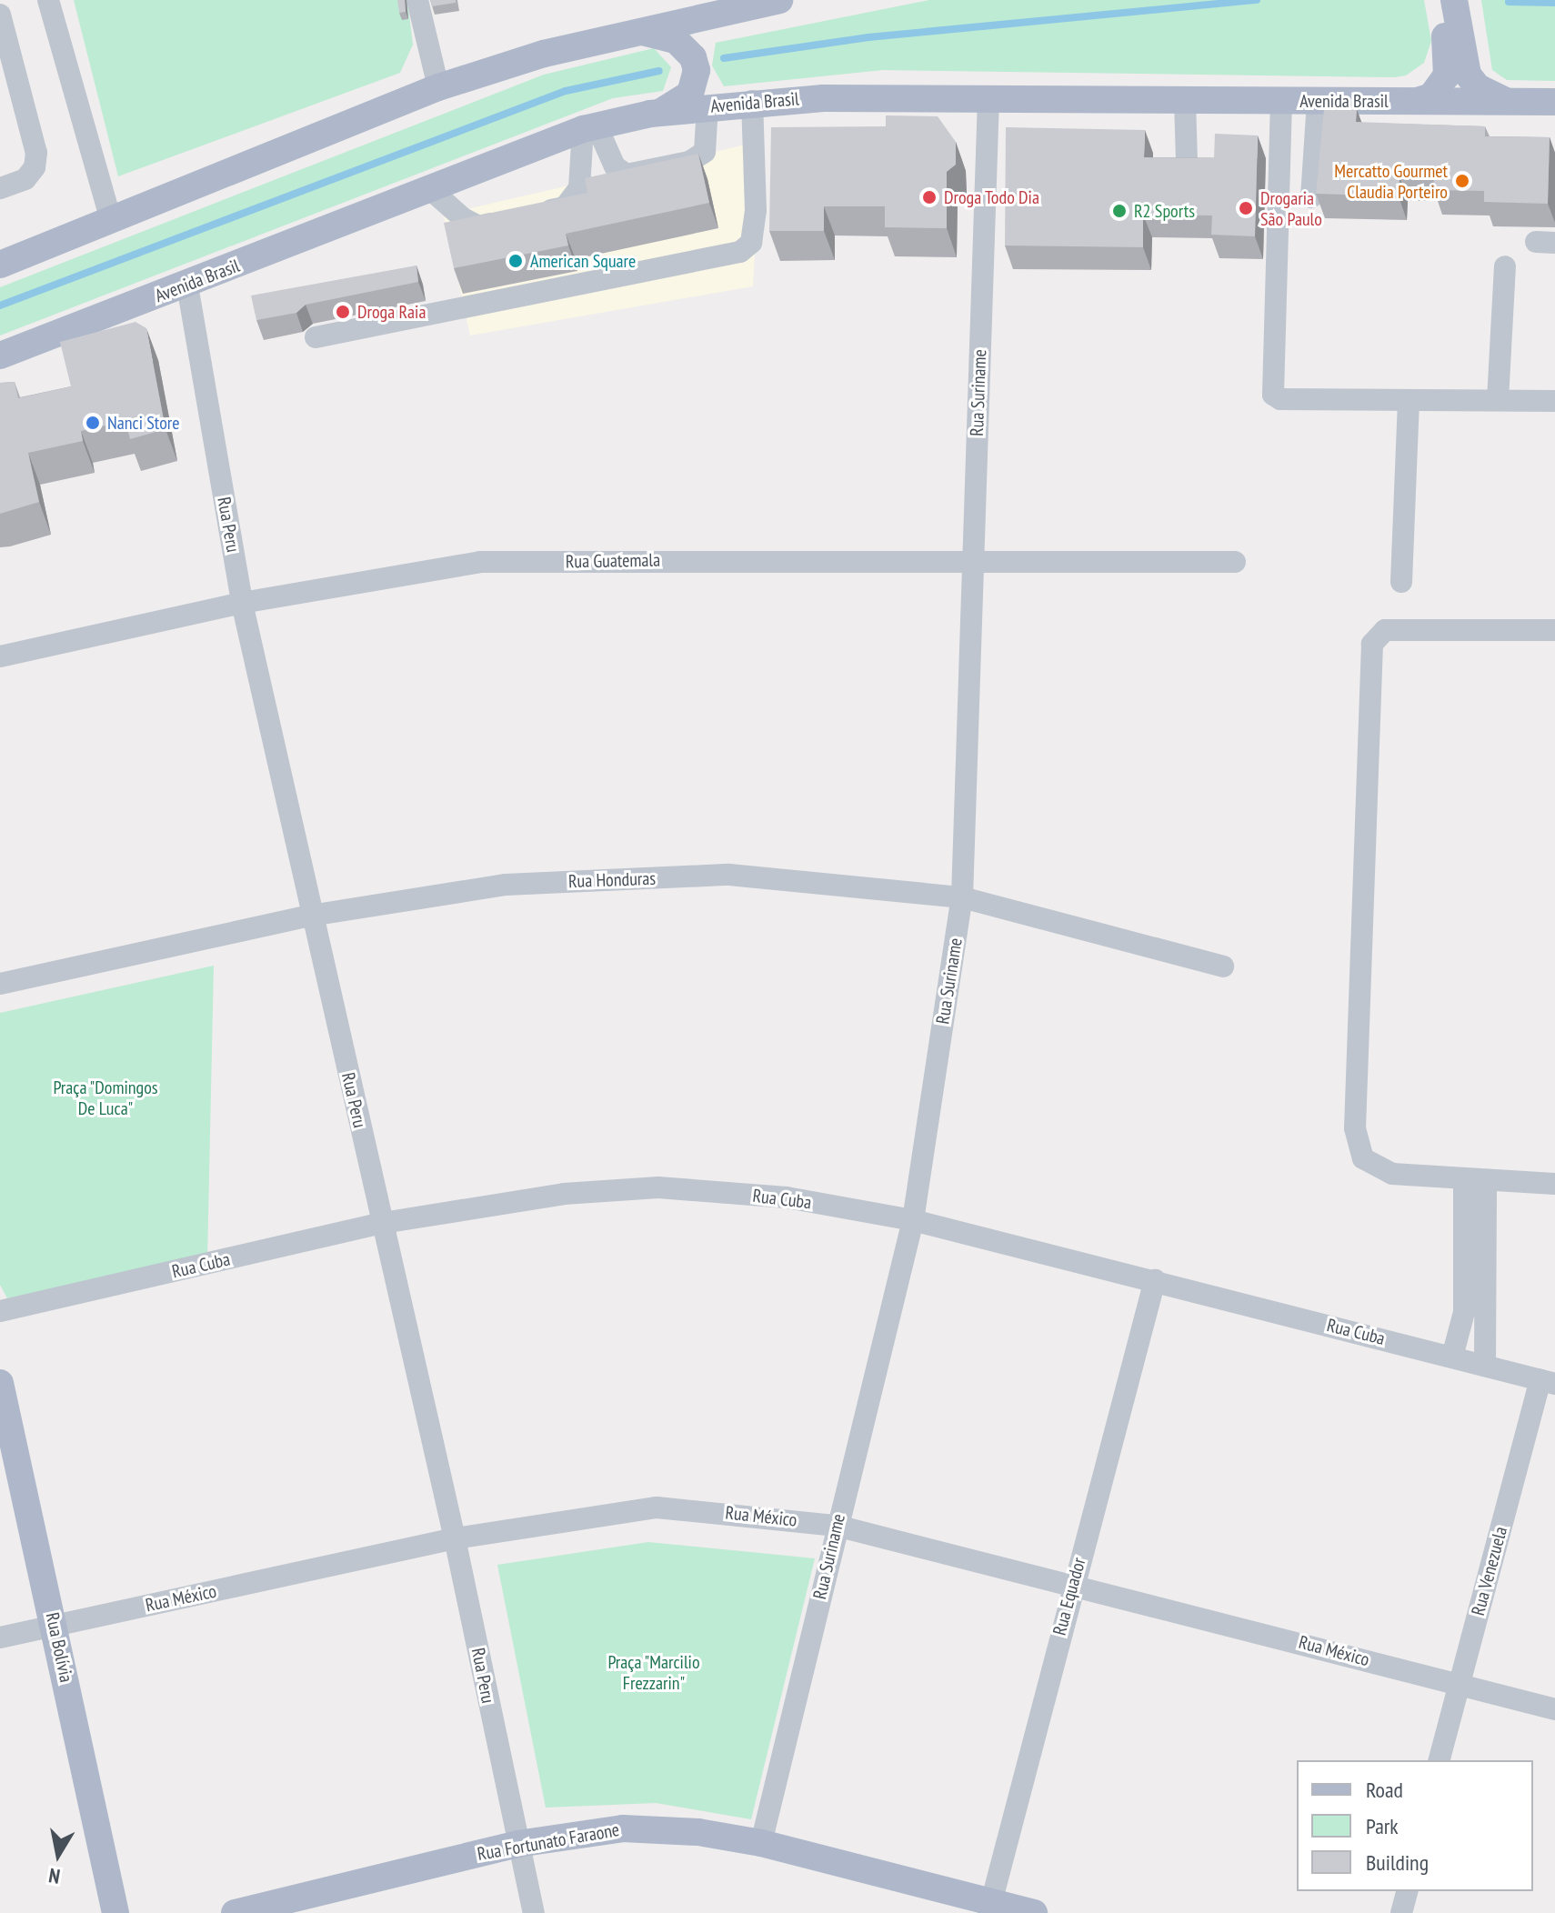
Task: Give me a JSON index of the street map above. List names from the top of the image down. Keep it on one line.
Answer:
{"streets":{"main road":["Avenida Brasil","Rua Bolívia","Rua Fortunato Faraone"],"street":["Rua Suriname","Rua Peru","Rua Guatemala","Rua Honduras","Rua Cuba","Rua México","Rua Venezuela","Rua Equador"]},"crossings":[["Avenida Brasil","Rua Suriname"],["Avenida Brasil","Rua Peru"],["Rua Suriname","Rua Guatemala"],["Rua Suriname","Rua Honduras"],["Rua Suriname","Rua Cuba"],["Rua Suriname","Rua México"],["Rua Suriname","Rua Fortunato Faraone"],["Rua Peru","Rua Guatemala"],["Rua Peru","Rua Honduras"],["Rua Peru","Rua Cuba"],["Rua Peru","Rua México"],["Rua Peru","Rua Fortunato Faraone"],["Rua Cuba","Rua Venezuela"],["Rua Cuba","Rua Equador"],["Rua México","Rua Venezuela"],["Rua México","Rua Equador"],["Rua México","Rua Bolívia"],["Rua Equador","Rua Fortunato Faraone"]],"parks":["Praça \"Domingos De Luca\"","Praça \"Marcilio Frezzarin\""],"places":["Mercatto Gourmet Claudia Porteiro","Droga Todo Dia","Drogaria São Paulo","R2 Sports","American Square","Droga Raia","Nanci Store"],"legend":["Road","Park","Building"],"north":"bottom"}
